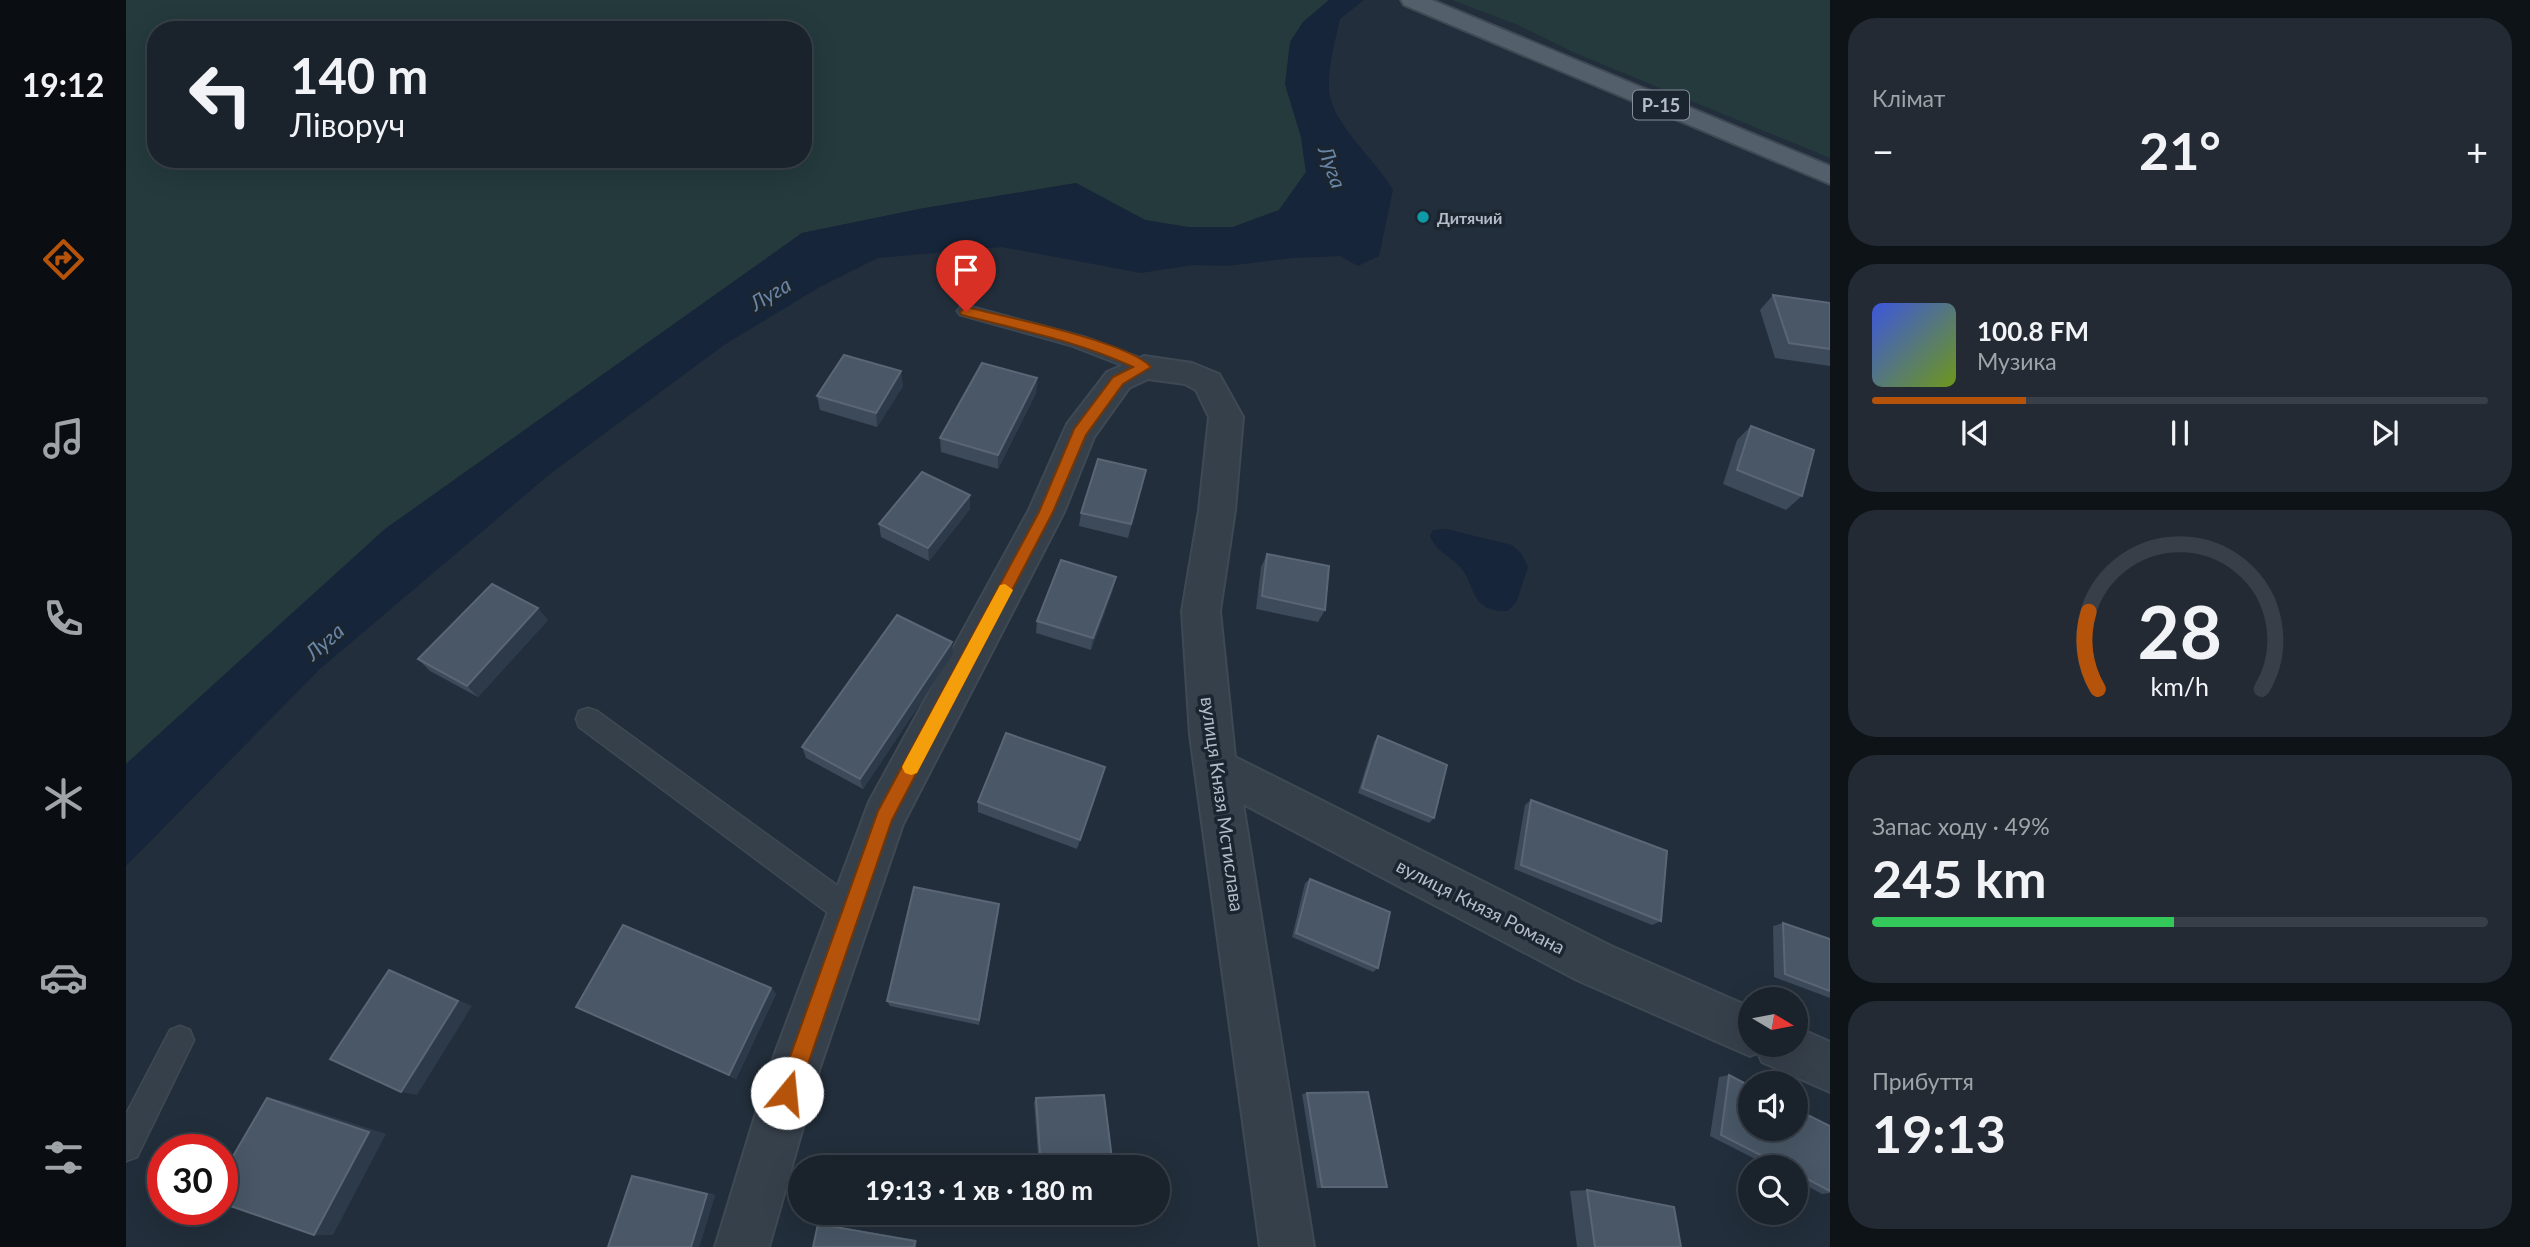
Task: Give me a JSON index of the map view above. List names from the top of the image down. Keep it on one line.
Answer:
{"streets":{"main road":["Р-15"],"street":["вулиця Князя Мстислава","вулиця Князя Романа"]},"crossings":[["вулиця Князя Мстислава","вулиця Князя Романа"]],"water":["Луга"],"places":["Дитячий"],"north":"right","page":{"tabs":"19:12","tile":["Клімат",["Запас ходу · 49%","245 km"],["Прибуття","19:13"]],"turn":["140 m","Ліворуч"],"heat":["−","21°","+"],"song":["100.8 FM","Музика"],"limit":"30","trip":"19:13 · 1 хв · 180 m","gauge":["28","km/h"]}}
